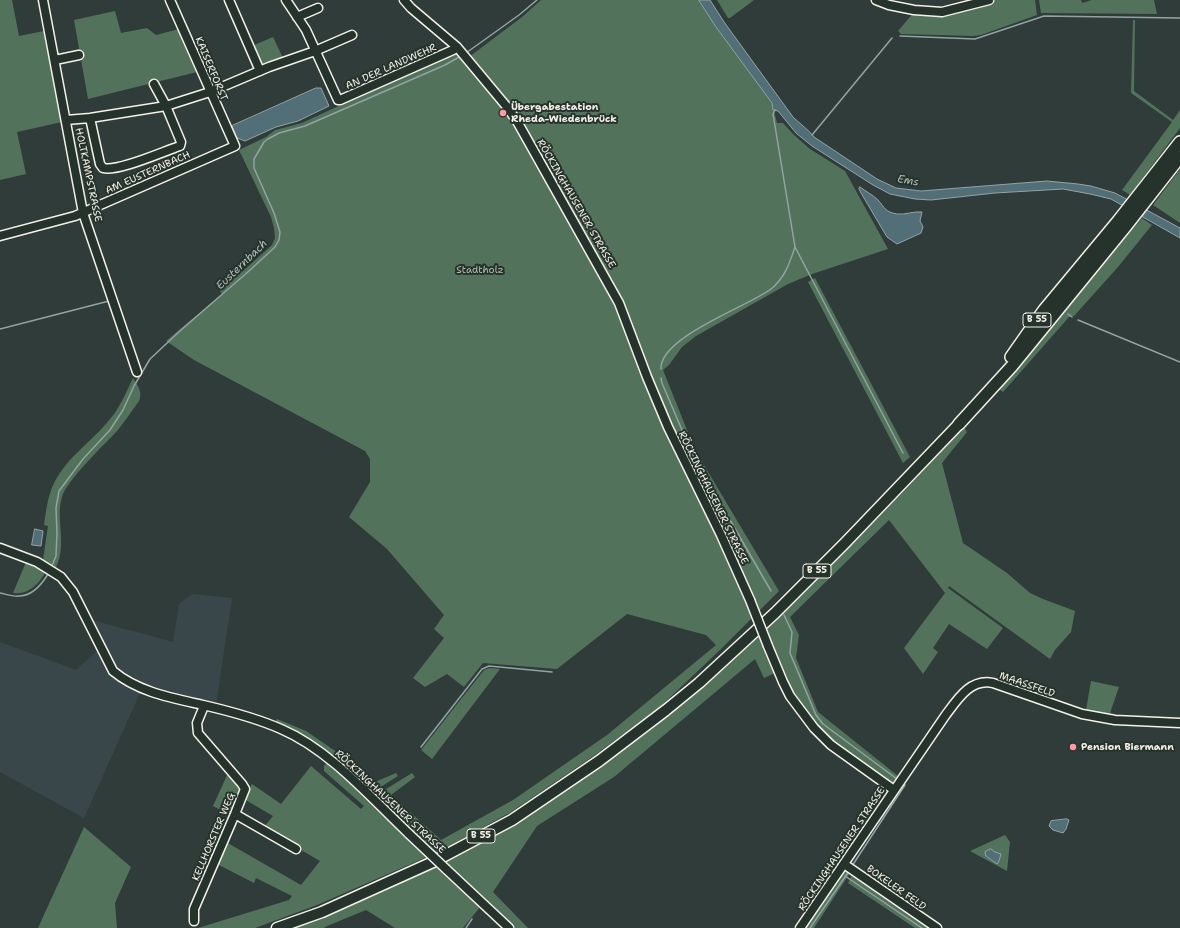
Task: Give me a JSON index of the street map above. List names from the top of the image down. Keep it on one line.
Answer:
{"streets":{"highway":["B 55"],"street":["AN DER LANDWEHR","KAISERFORST","AM EUSTERNBACH","HOLTKAMPSTRASSE","RÖCKINGHAUSENER STRASSE","MAASSFELD","KELLHORSTER WEG","BOKELER FELD"]},"crossings":[["AN DER LANDWEHR","RÖCKINGHAUSENER STRASSE"],["KAISERFORST","AM EUSTERNBACH"],["AM EUSTERNBACH","HOLTKAMPSTRASSE"],["RÖCKINGHAUSENER STRASSE","MAASSFELD"],["RÖCKINGHAUSENER STRASSE","KELLHORSTER WEG"],["RÖCKINGHAUSENER STRASSE","BOKELER FELD"]],"water":["Ems","Eusternbach"],"parks":["Stadtholz"],"places":["Übergabestation Rheda-Wiedenbrück","Pension Biermann"]}
